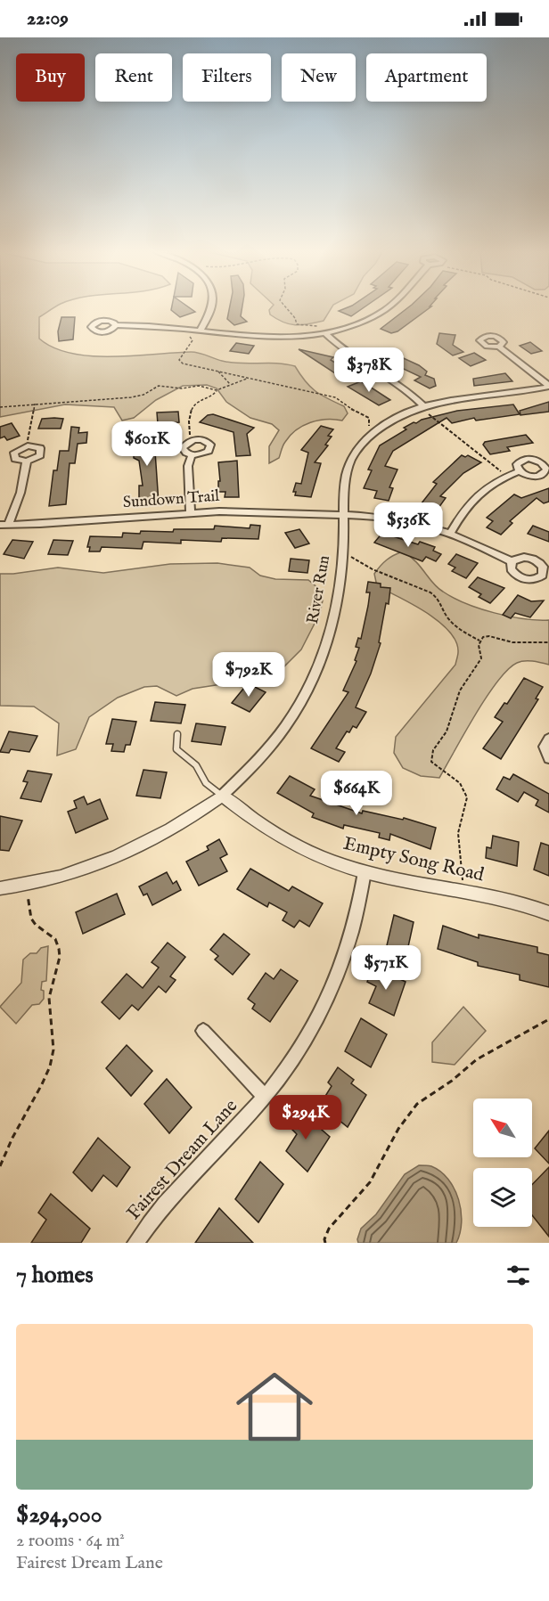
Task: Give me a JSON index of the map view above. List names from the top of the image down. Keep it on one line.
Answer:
{"streets":{"street":["Sundown Trail","River Run","Empty Song Road","Fairest Dream Lane"]},"crossings":[["Sundown Trail","River Run"],["River Run","Empty Song Road"],["Empty Song Road","Fairest Dream Lane"]],"north":"top left","page":{"status":"22:09","chip":["Buy","Rent","Filters","New","Apartment"],"price":["$378K","$601K","$536K","$792K","$664K","$571K","$294K"],"heading":"7 homes","list":[{"name":"$294,000","note":"2 rooms · 64 m² · Fairest Dream Lane"}]}}
